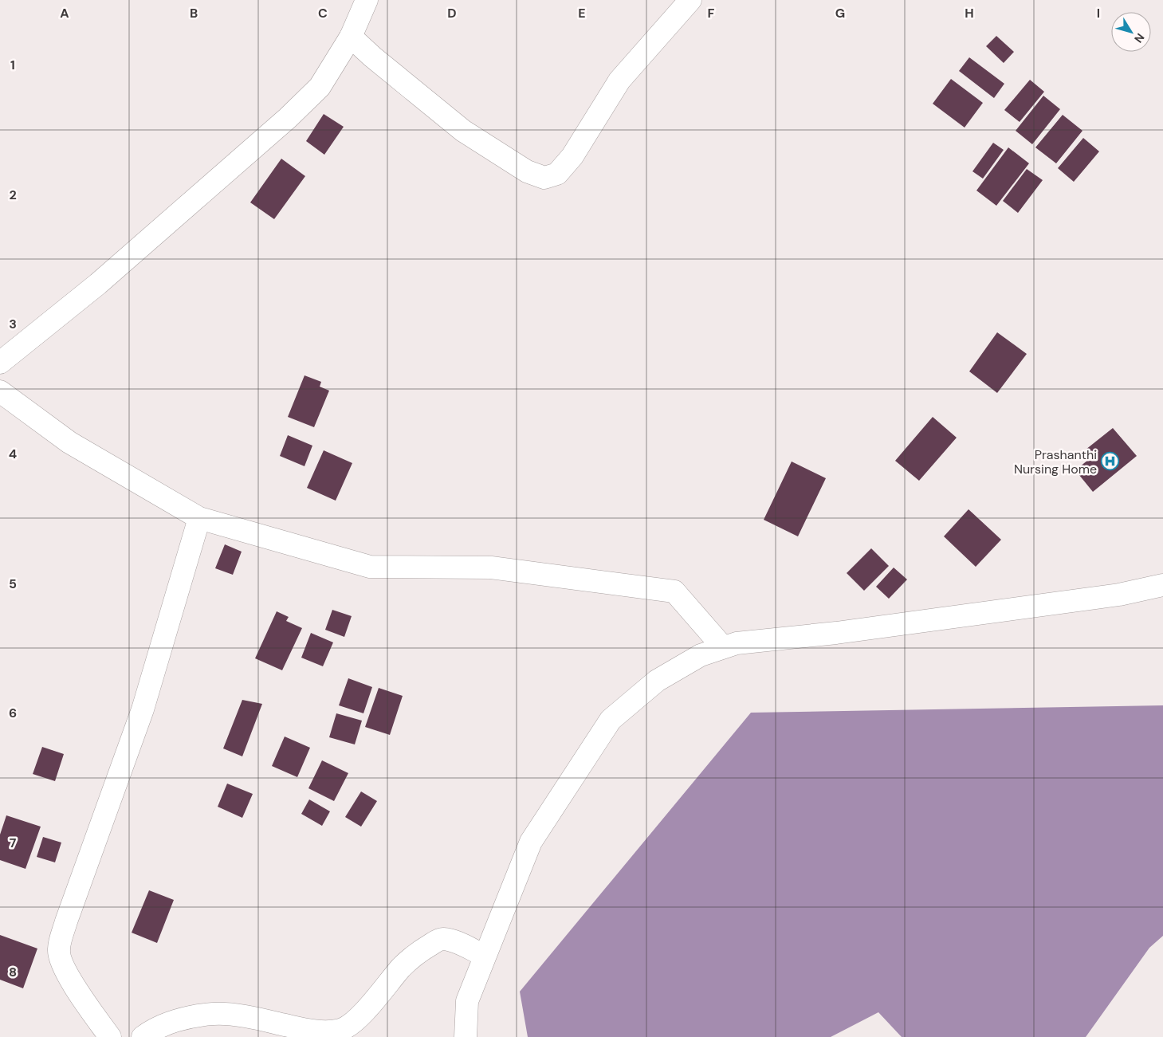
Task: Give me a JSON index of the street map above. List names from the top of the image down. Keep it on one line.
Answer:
{"places":{"hospital":["Prashanthi Nursing Home"]},"north":"bottom right","grid":{"columns":["A","B","C","D","E","F","G","H","I"],"rows":["1","2","3","4","5","6","7","8"]}}
